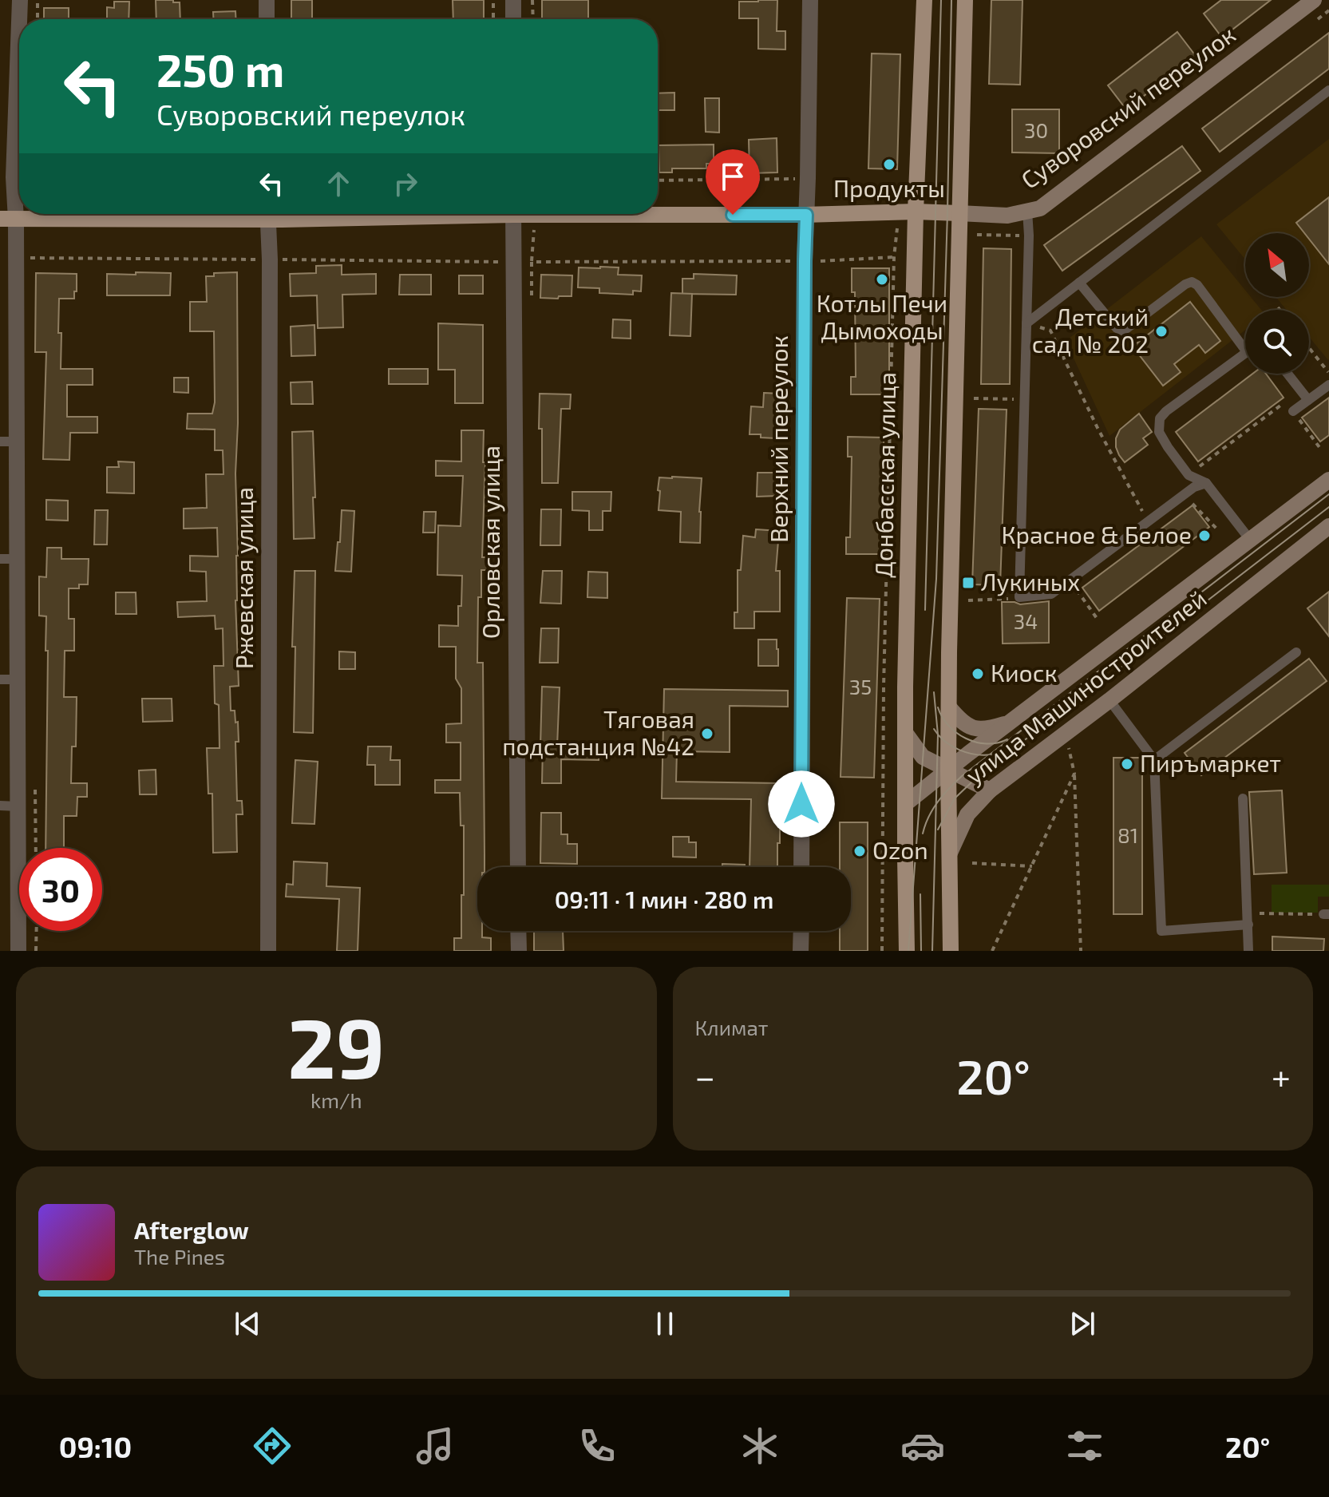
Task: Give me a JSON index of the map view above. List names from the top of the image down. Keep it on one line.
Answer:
{"streets":{"main road":["Суворовский переулок","Донбасская улица","улица Машиностроителей"],"street":["Верхний переулок","Орловская улица","Ржевская улица"]},"crossings":[["Суворовский переулок","Верхний переулок"],["Суворовский переулок","Донбасская улица"],["Донбасская улица","улица Машиностроителей"]],"places":{"other":["Продукты","Котлы Печи Дымоходы","Детский сад № 202","Красное & Белое","Киоск","Тяговая подстанция №42","Пиръмаркет","Ozon"],"transit":["Лукиных"]},"house_numbers":["30","34","35","81"],"north":"top left","page":{"turn":["250 m","Суворовский переулок"],"limit":"30","trip":"09:11 · 1 мин · 280 m","tile":[["29","km/h"],"Климат"],"heat":["−","20°","+"],"song":["Afterglow","The Pines"],"tabs":["09:10","20°"]}}
